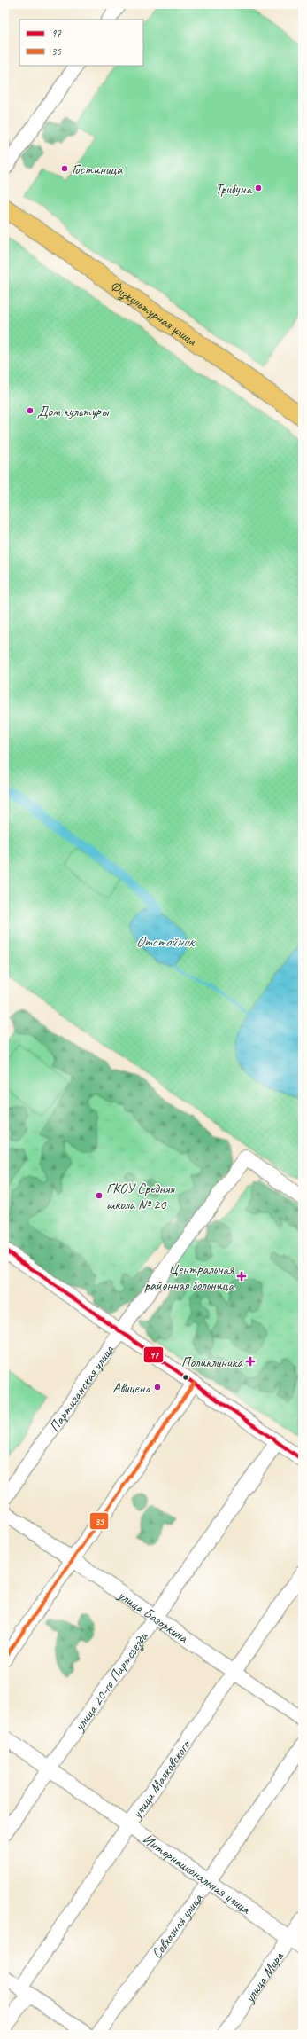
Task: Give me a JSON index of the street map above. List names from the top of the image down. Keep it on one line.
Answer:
{"streets":{"main road":["Физкультурная улица"],"street":["Партизанская улица","улица Базоркина","улица 20-го Партсъезда","улица Маяковского","Интернациональная улица","Совхозная улица","улица Мира"]},"crossings":[["улица Базоркина","улица 20-го Партсъезда"],["улица Базоркина","улица Маяковского"],["улица 20-го Партсъезда","Интернациональная улица"],["улица Маяковского","Интернациональная улица"],["Интернациональная улица","Совхозная улица"],["Интернациональная улица","улица Мира"]],"water":["Отстойник"],"places":{"other":["Гостиница","Трибуна","Дом культуры","ГКОУ Средняя школа № 20","Авицена"],"health":["Центральная районная больница","Поликлиника"]},"lines":["transit line 97","transit line 35"],"legend":["97","35"]}
